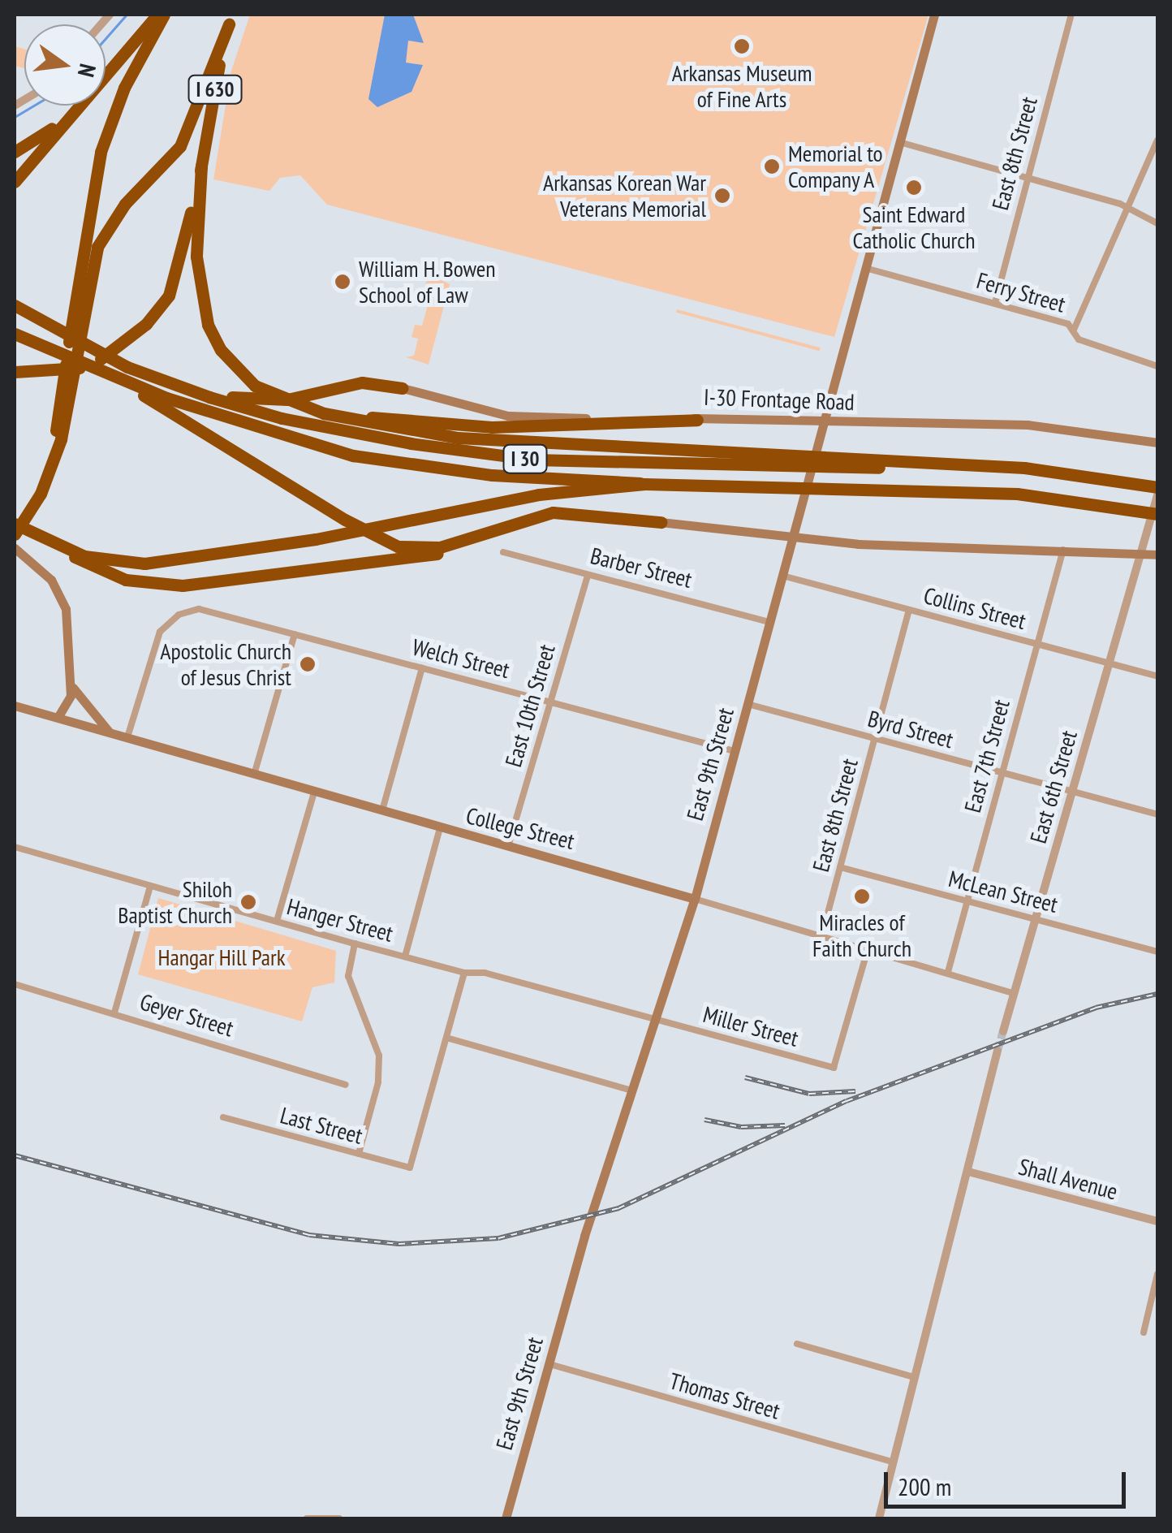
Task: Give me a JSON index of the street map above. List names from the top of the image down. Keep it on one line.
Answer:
{"streets":{"highway":["I 630","I 30"],"main road":["I-30 Frontage Road","East 9th Street","College Street"],"street":["East 8th Street","Ferry Street","Barber Street","Collins Street","Welch Street","East 10th Street","Byrd Street","East 7th Street","East 6th Street","McLean Street","Hanger Street","Geyer Street","Miller Street","Last Street","Shall Avenue","Thomas Street"]},"crossings":[["East 8th Street","Ferry Street"],["East 8th Street","Collins Street"],["East 8th Street","Byrd Street"],["East 8th Street","College Street"],["East 8th Street","McLean Street"],["Ferry Street","East 9th Street"],["I-30 Frontage Road","East 9th Street"],["Barber Street","East 10th Street"],["Barber Street","East 9th Street"],["Collins Street","East 7th Street"],["Collins Street","East 9th Street"],["Collins Street","East 6th Street"],["Welch Street","East 10th Street"],["Welch Street","East 9th Street"],["Welch Street","College Street"],["East 10th Street","College Street"],["Byrd Street","East 7th Street"],["Byrd Street","East 9th Street"],["Byrd Street","East 6th Street"],["East 7th Street","College Street"],["East 7th Street","McLean Street"],["East 9th Street","College Street"],["East 9th Street","Hanger Street"],["East 9th Street","Miller Street"],["East 9th Street","Thomas Street"],["East 6th Street","College Street"],["East 6th Street","McLean Street"],["College Street","Miller Street"],["Hanger Street","Miller Street"]],"parks":["Hangar Hill Park"],"places":["Arkansas Museum of Fine Arts","Memorial to Company A","Saint Edward Catholic Church","Arkansas Korean War Veterans Memorial","William H. Bowen School of Law","Apostolic Church of Jesus Christ","Miracles of Faith Church","Shiloh Baptist Church"],"scale_bar":"200 m","north":"right"}
